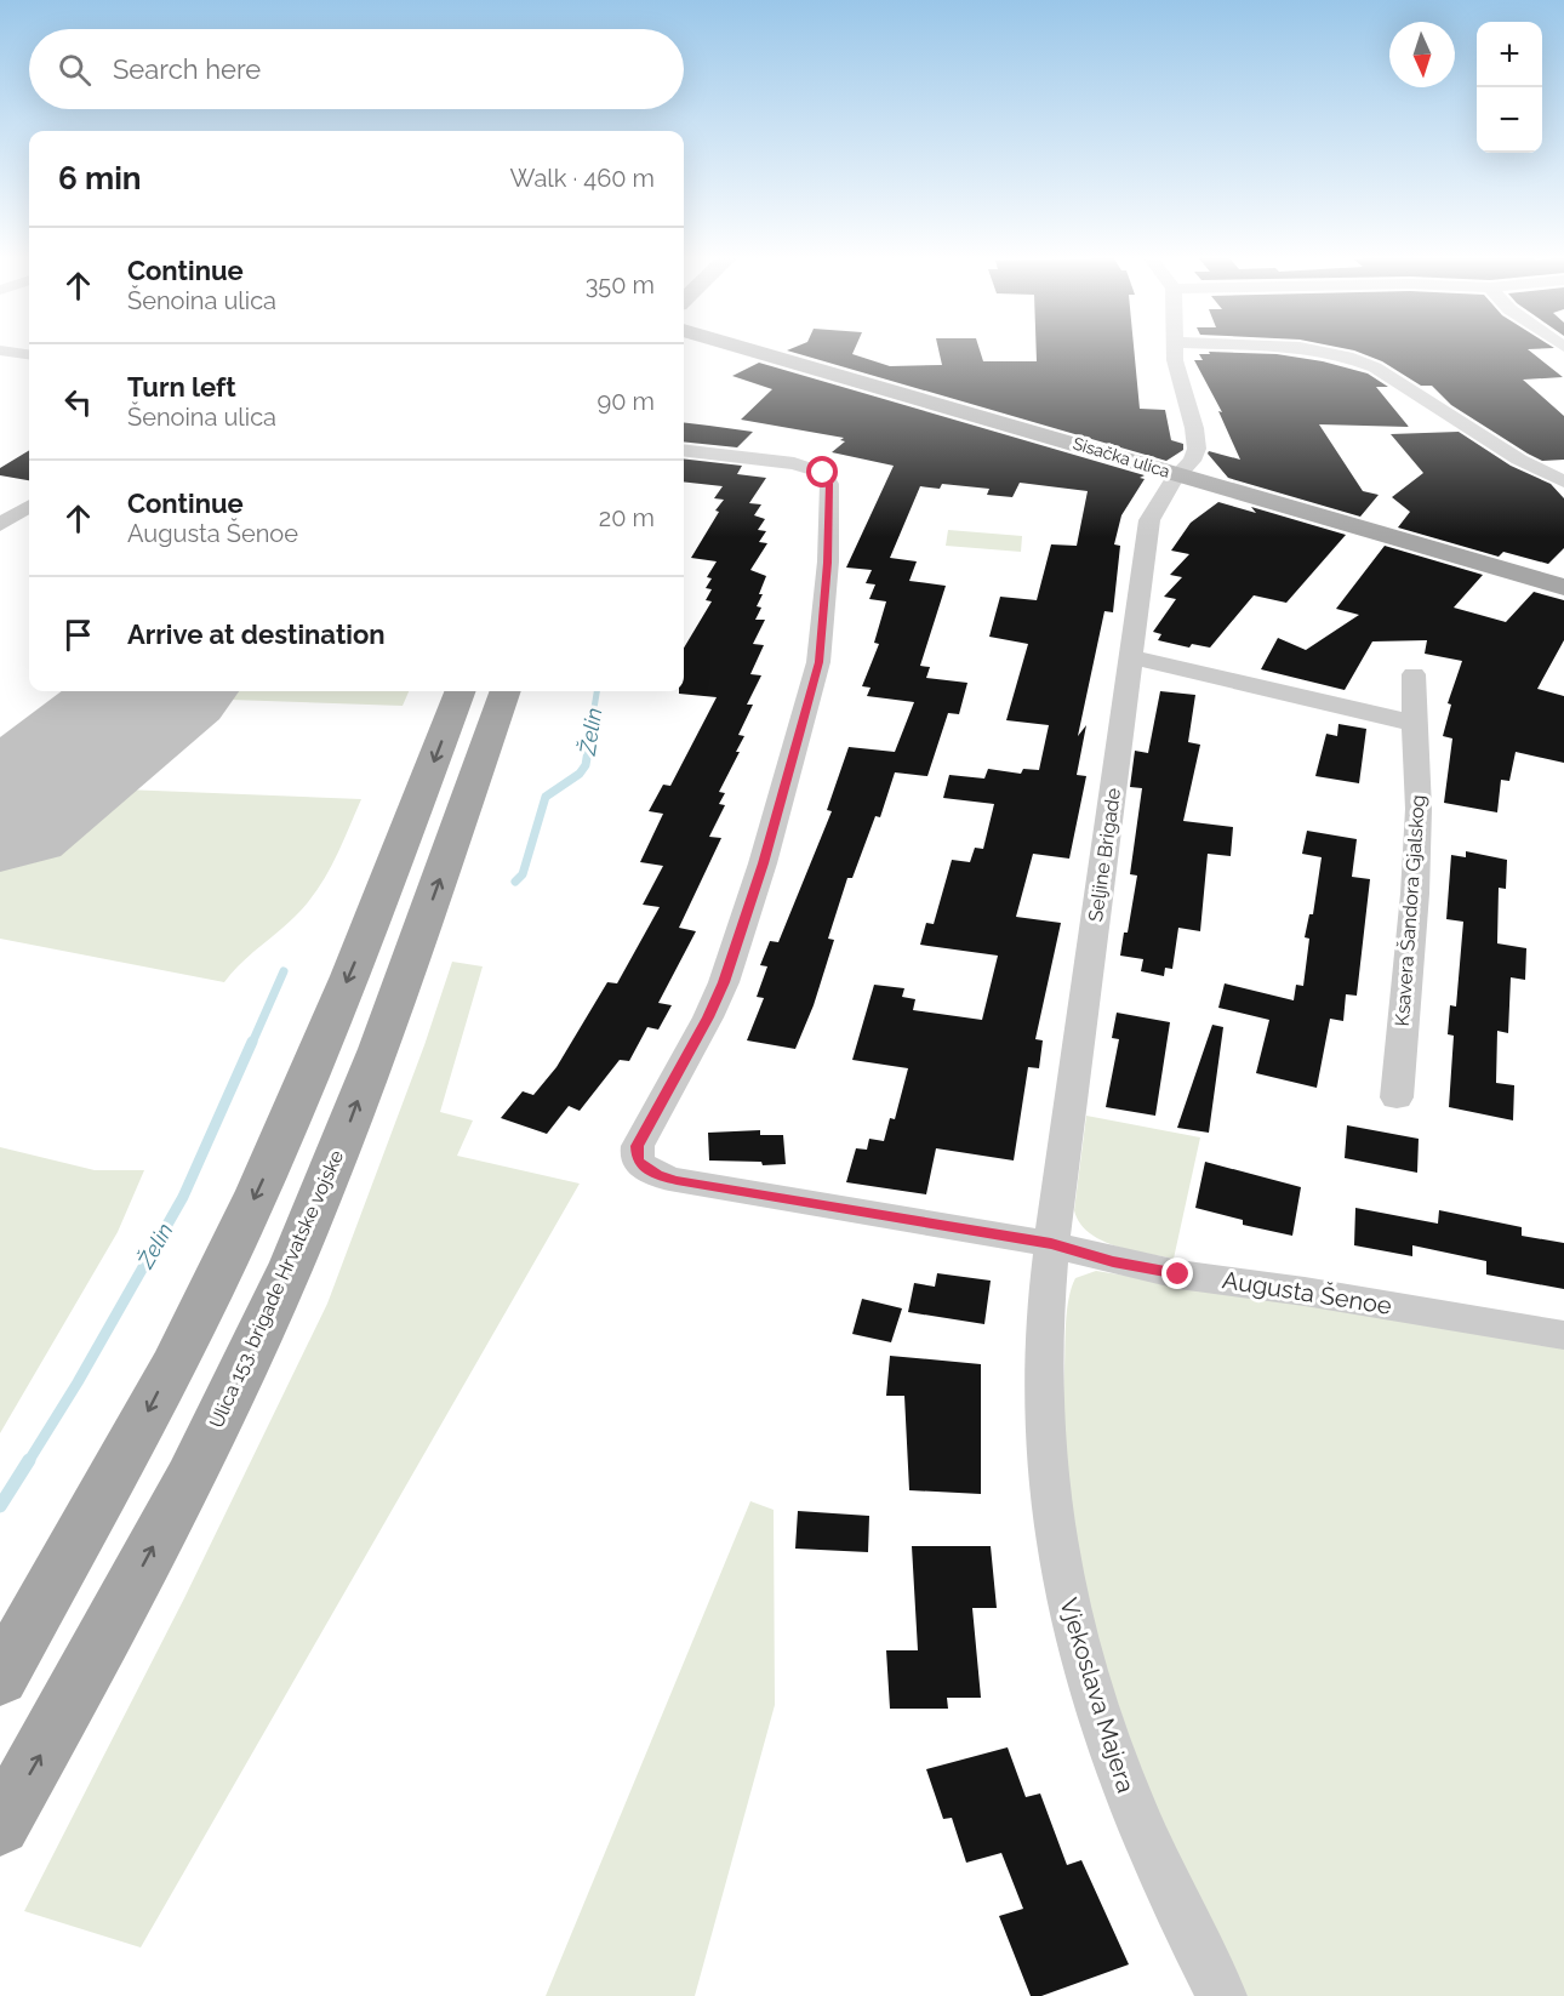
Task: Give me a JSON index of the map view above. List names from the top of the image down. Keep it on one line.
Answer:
{"streets":{"main road":["Sisačka ulica","Ulica 153. brigade Hrvatske vojske"],"street":["Seljine Brigade","Ksavera Šandora Gjalskog","Augusta Šenoe","Vjekoslava Majera"]},"crossings":[["Sisačka ulica","Seljine Brigade"],["Seljine Brigade","Augusta Šenoe"],["Seljine Brigade","Vjekoslava Majera"],["Augusta Šenoe","Vjekoslava Majera"]],"water":["Želin"],"north":"bottom","page":{"map_buttons":["+","−"],"search":"Search here","heading":["6 min","Walk · 460 m"],"list":[["Continue","Šenoina ulica","350 m"],["Turn left","Šenoina ulica","90 m"],["Continue","Augusta Šenoe","20 m"],"Arrive at destination"]}}
